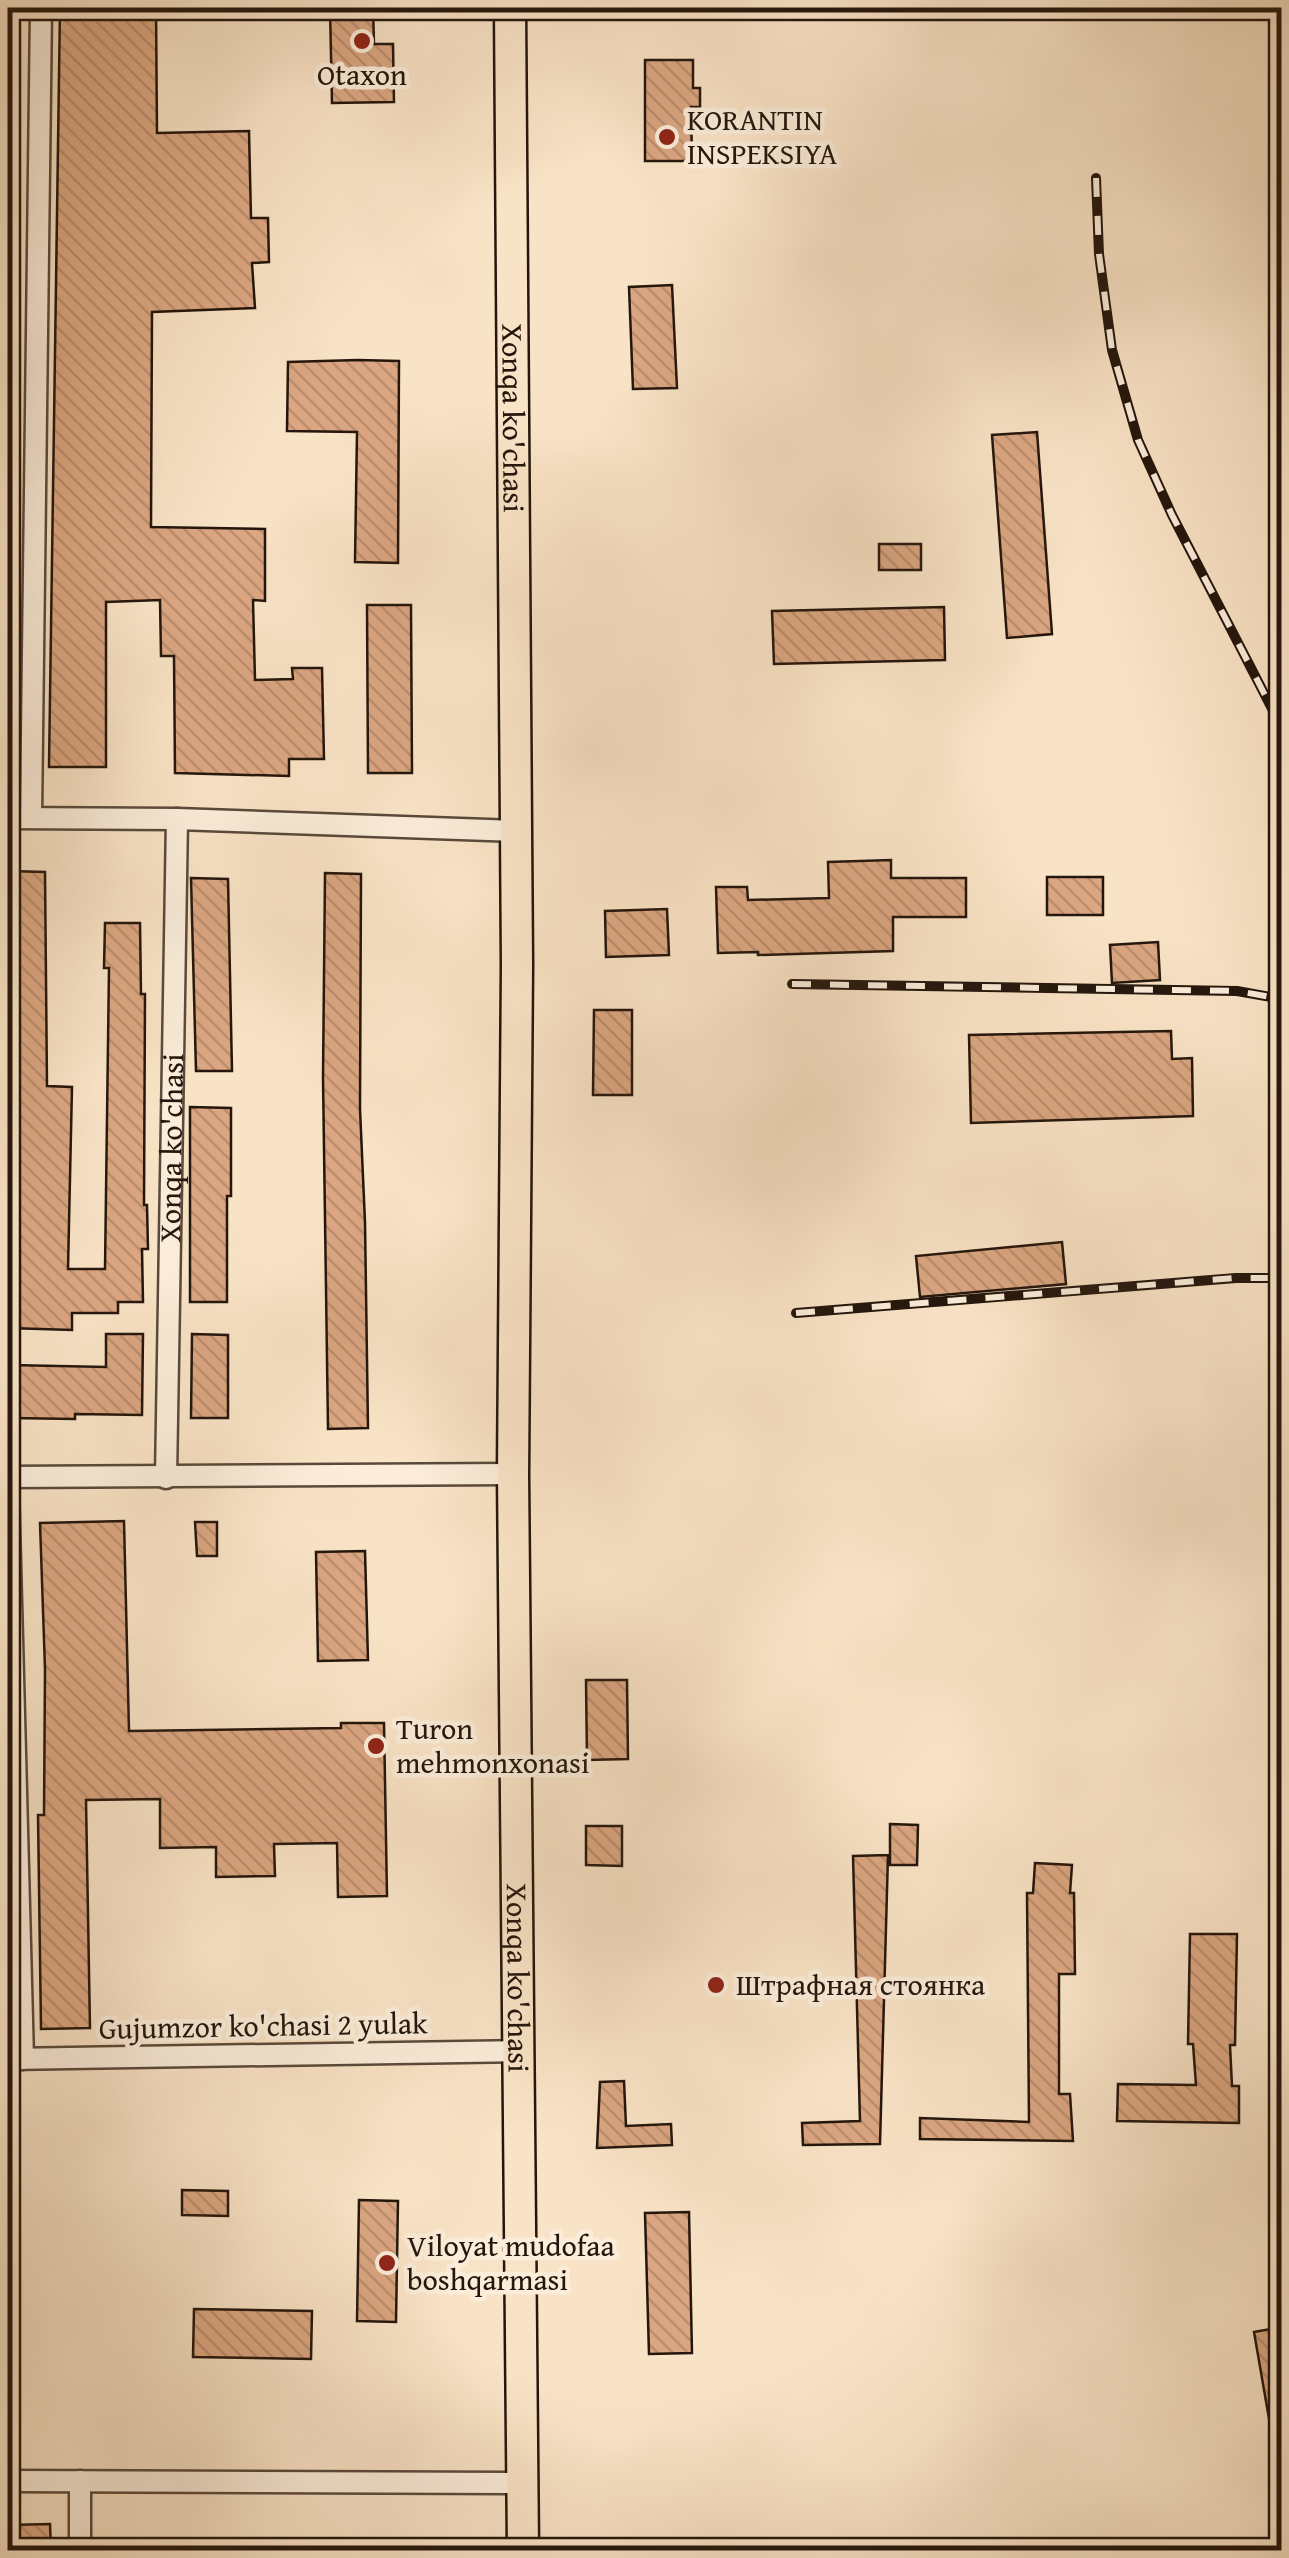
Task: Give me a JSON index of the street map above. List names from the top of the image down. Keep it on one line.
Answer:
{"streets":{"main road":["Xonqa ko'chasi"],"street":["Gujumzor ko'chasi 2 yulak"]},"crossings":[["Xonqa ko'chasi","Gujumzor ko'chasi 2 yulak"]],"places":["Otaxon","KORANTIN INSPEKSIYA","Turon mehmonxonasi","Штрафная стоянка","Viloyat mudofaa boshqarmasi"]}
